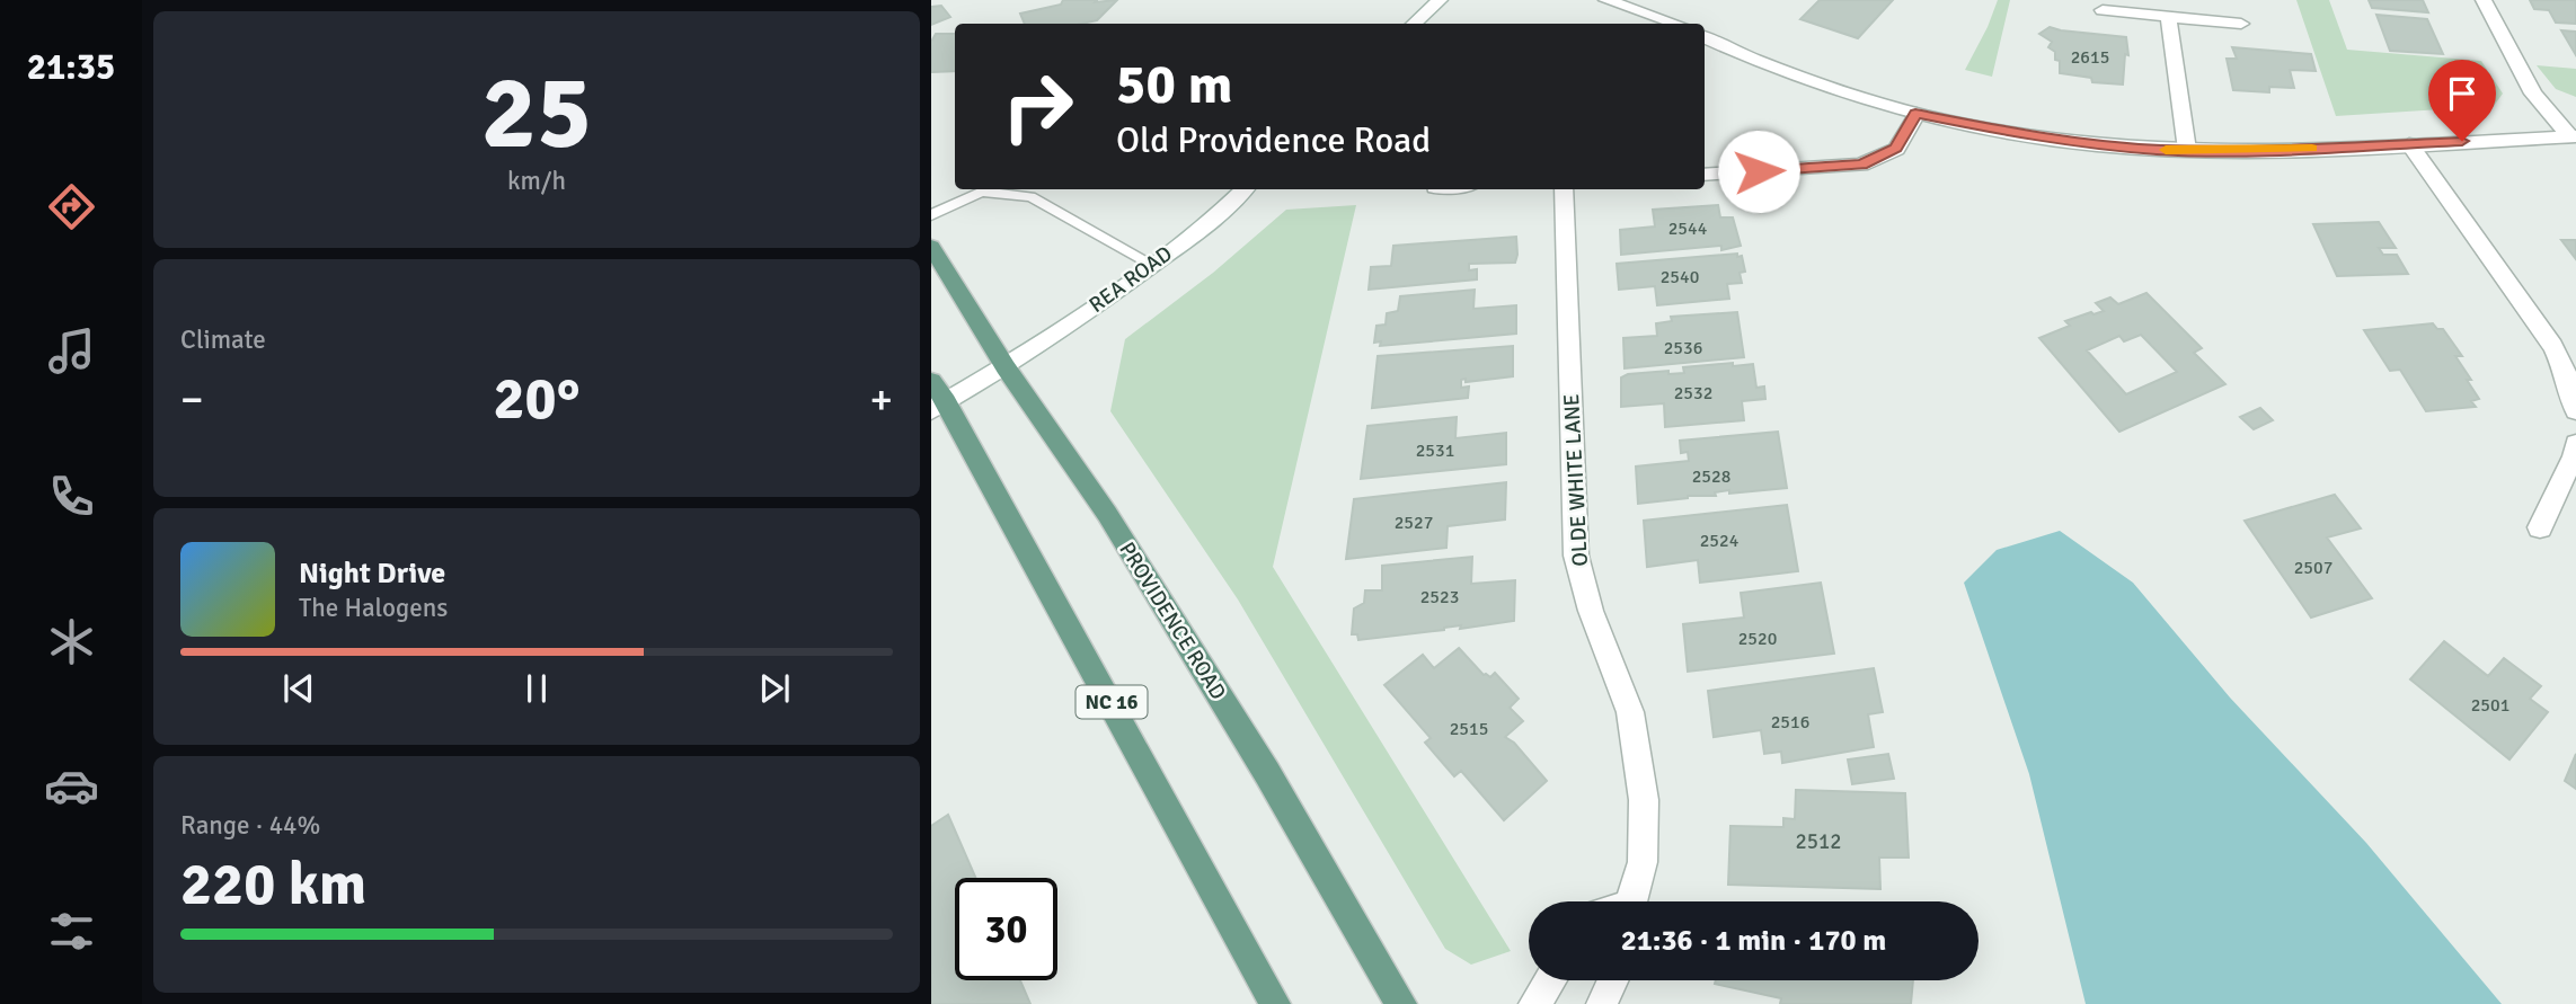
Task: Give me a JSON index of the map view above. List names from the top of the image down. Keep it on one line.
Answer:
{"streets":{"main road":["PROVIDENCE ROAD","NC 16"],"street":["REA ROAD","OLDE WHITE LANE"]},"crossings":[["REA ROAD","PROVIDENCE ROAD"],["REA ROAD","NC 16"]],"house_numbers":["2615","2544","2540","2536","2532","2531","2528","2527","2524","2507","2523","2520","2501","2516","2515","2512"],"page":{"tabs":"21:35","tile":[["25","km/h"],"Climate",["Range · 44%","220 km"]],"turn":["50 m","Old Providence Road"],"heat":["−","20°","+"],"song":["Night Drive","The Halogens"],"limit":"30","trip":"21:36 · 1 min · 170 m"}}
